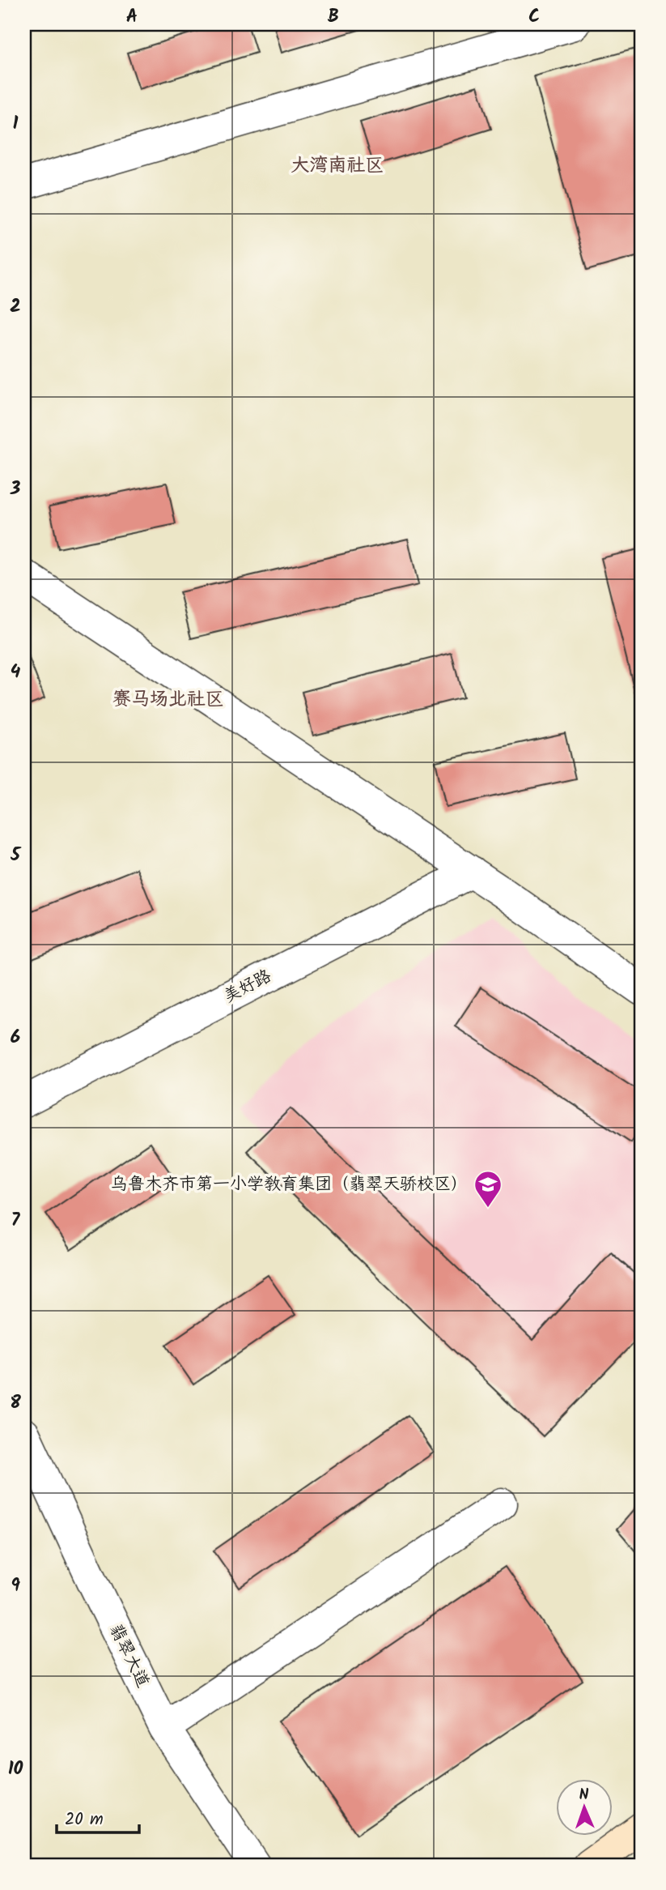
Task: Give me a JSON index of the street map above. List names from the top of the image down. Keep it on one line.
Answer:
{"streets":{"street":["美好路","翡翠大道"]},"districts":["大湾南社区","赛马场北社区"],"places":{"school or university":["乌鲁木齐市第一小学教育集团（翡翠天骄校区）"]},"scale_bar":"20 m","north":"top","grid":{"columns":["A","B","C"],"rows":["1","2","3","4","5","6","7","8","9","10"]}}
